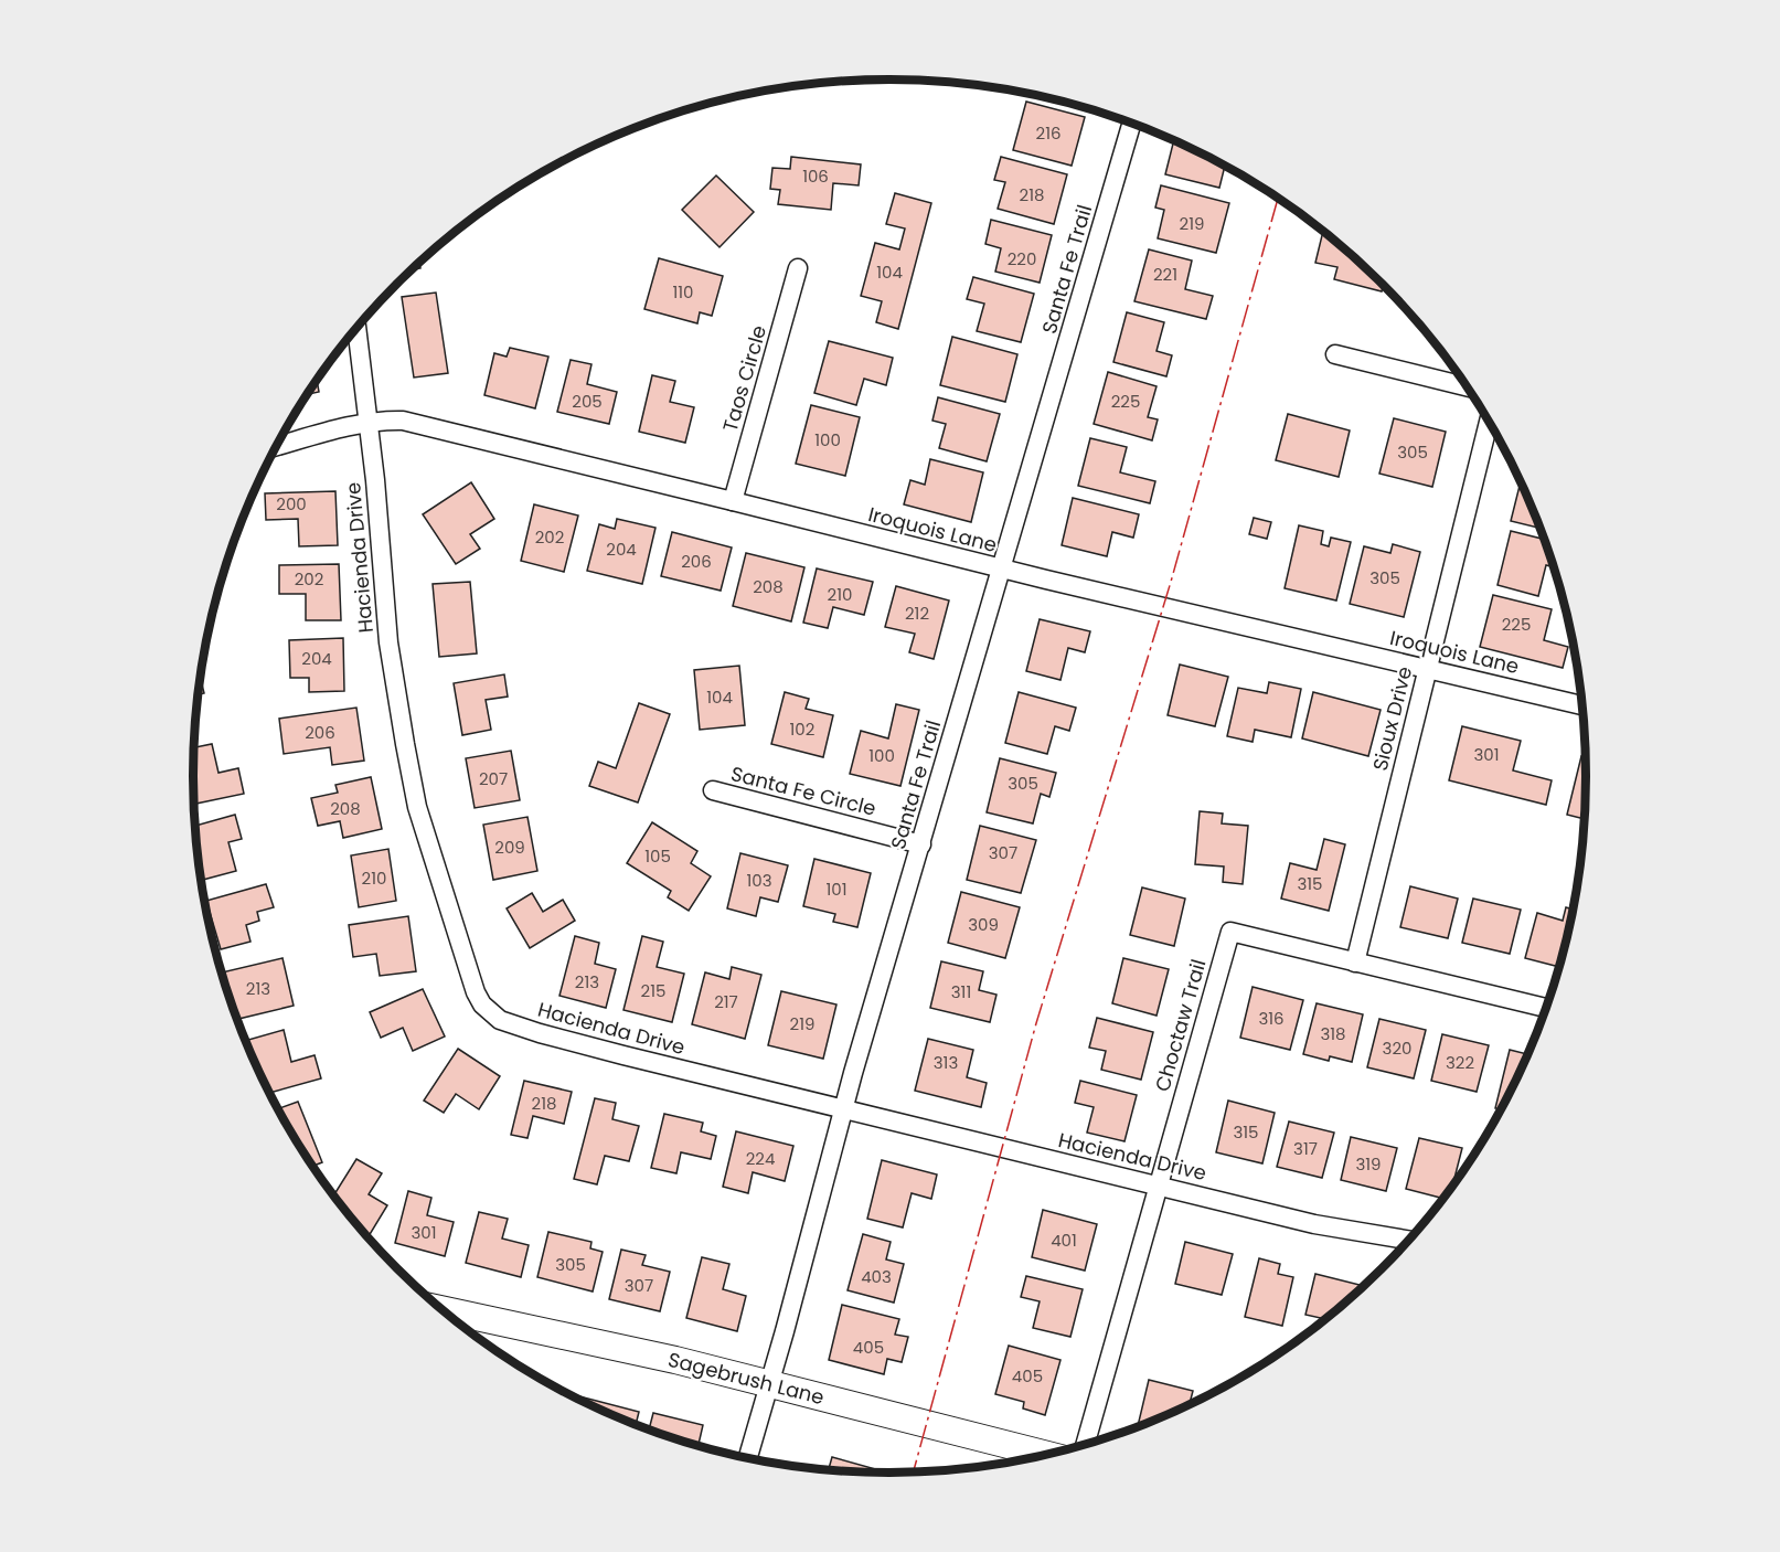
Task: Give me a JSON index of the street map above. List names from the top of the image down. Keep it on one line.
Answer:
{"streets":{"street":["Santa Fe Trail","Taos Circle","Iroquois Lane","Hacienda Drive","Sioux Drive","Santa Fe Circle","Choctaw Trail","Sagebrush Lane"]},"crossings":[["Santa Fe Trail","Iroquois Lane"],["Santa Fe Trail","Hacienda Drive"],["Santa Fe Trail","Santa Fe Circle"],["Santa Fe Trail","Sagebrush Lane"],["Taos Circle","Iroquois Lane"],["Iroquois Lane","Hacienda Drive"],["Iroquois Lane","Sioux Drive"],["Hacienda Drive","Choctaw Trail"],["Sioux Drive","Choctaw Trail"]],"house_numbers":["216","106","218","219","220","104","221","110","205","225","100","305","200","202","204","206","305","202","208","210","212","225","204","104","102","206","301","100","207","305","208","209","307","105","210","103","315","101","309","213","213","215","311","217","316","219","318","320","313","322","218","315","317","224","319","301","401","305","403","307","405","405"]}
